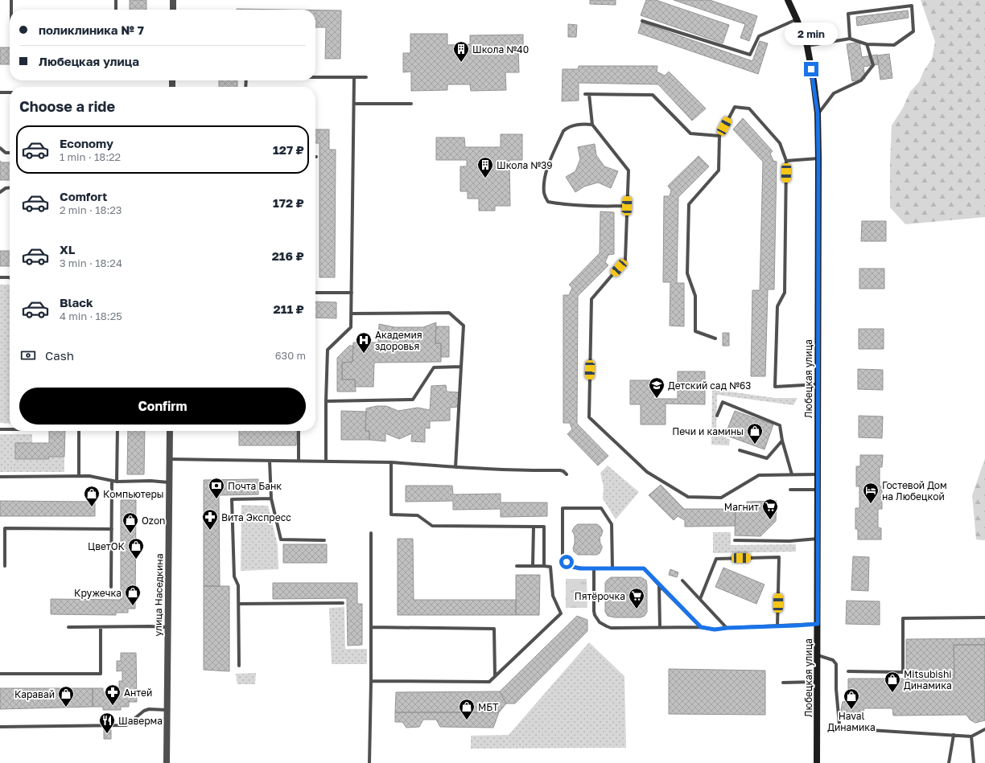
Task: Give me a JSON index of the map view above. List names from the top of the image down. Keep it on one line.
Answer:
{"streets":{"street":["Любецкая улица","улица Наседкина"]},"places":{"building":["Школа №40","Школа №39"],"hospital":["Академия здоровья"],"school or university":["Детский сад №63"],"shop":["Печи и камины","Компьютеры","Ozon","ЦветОК","Кружечка","Mitsubishi Динамика","Каравай","Haval Динамика","МБТ"],"bank":["Почта Банк"],"hotel":["Гостевой Дом на Любецкой"],"supermarket":["Магнит","Пятёрочка"],"pharmacy":["Вита Экспресс","Антей"],"restaurant":["Шаверма"]},"page":{"banner":["поликлиника № 7","Любецкая улица"],"bubble":"2 min","heading":"Choose a ride","list":[{"name":"Economy","note":"1 min · 18:22","value":"127 ₽"},{"name":"Comfort","note":"2 min · 18:23","value":"172 ₽"},{"name":"XL","note":"3 min · 18:24","value":"216 ₽"},{"name":"Black","note":"4 min · 18:25","value":"211 ₽"}],"pay":["Cash","630 m"],"buttons":"Confirm"}}
